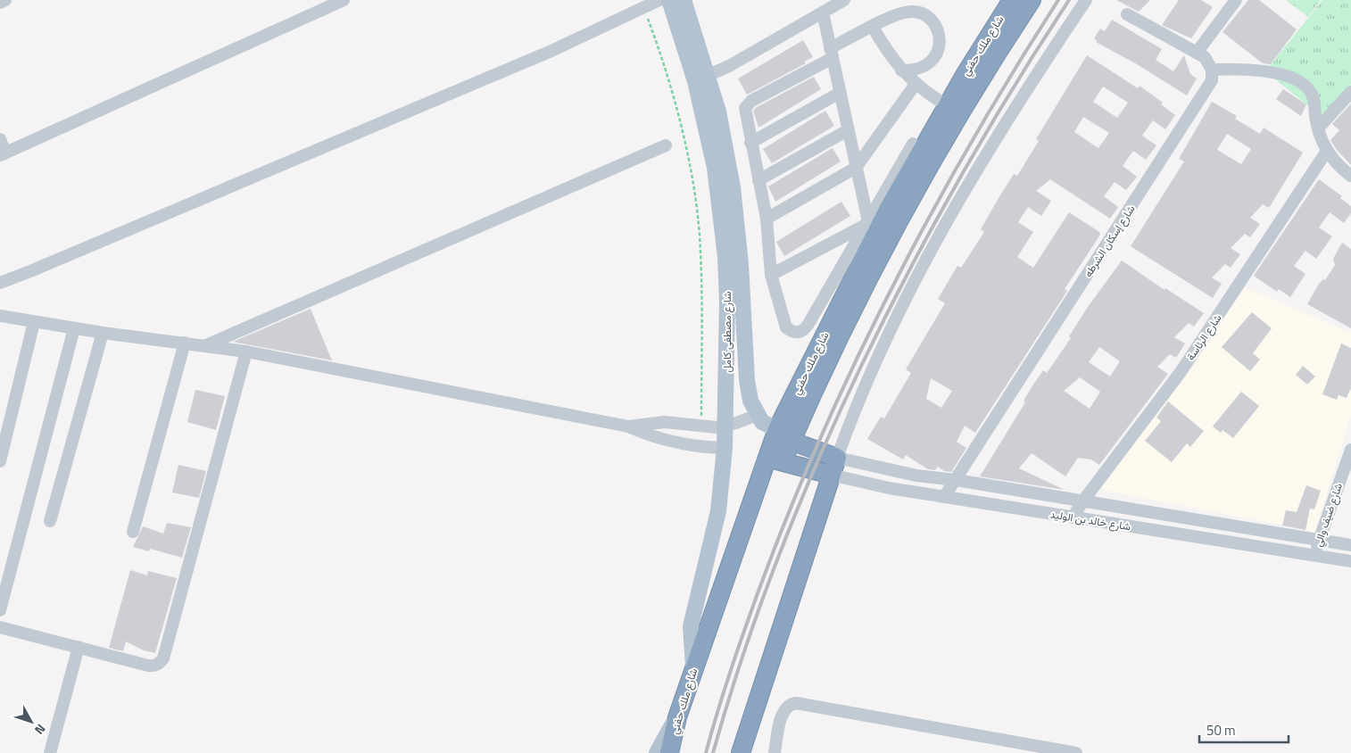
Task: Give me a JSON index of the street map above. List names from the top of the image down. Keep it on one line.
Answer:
{"streets":{"highway":["شارع ملك حفني"],"main road":["شارع مصطفى كامل"],"street":["شارع إسكان الشرطه","شارع الرئاسة","شارع ضيف والي","شارع خالد بن الوليد"]},"crossings":[["شارع ملك حفني","شارع مصطفى كامل"],["شارع إسكان الشرطه","شارع خالد بن الوليد"],["شارع الرئاسة","شارع خالد بن الوليد"],["شارع ضيف والي","شارع خالد بن الوليد"]],"scale_bar":"50 m","north":"bottom right"}
